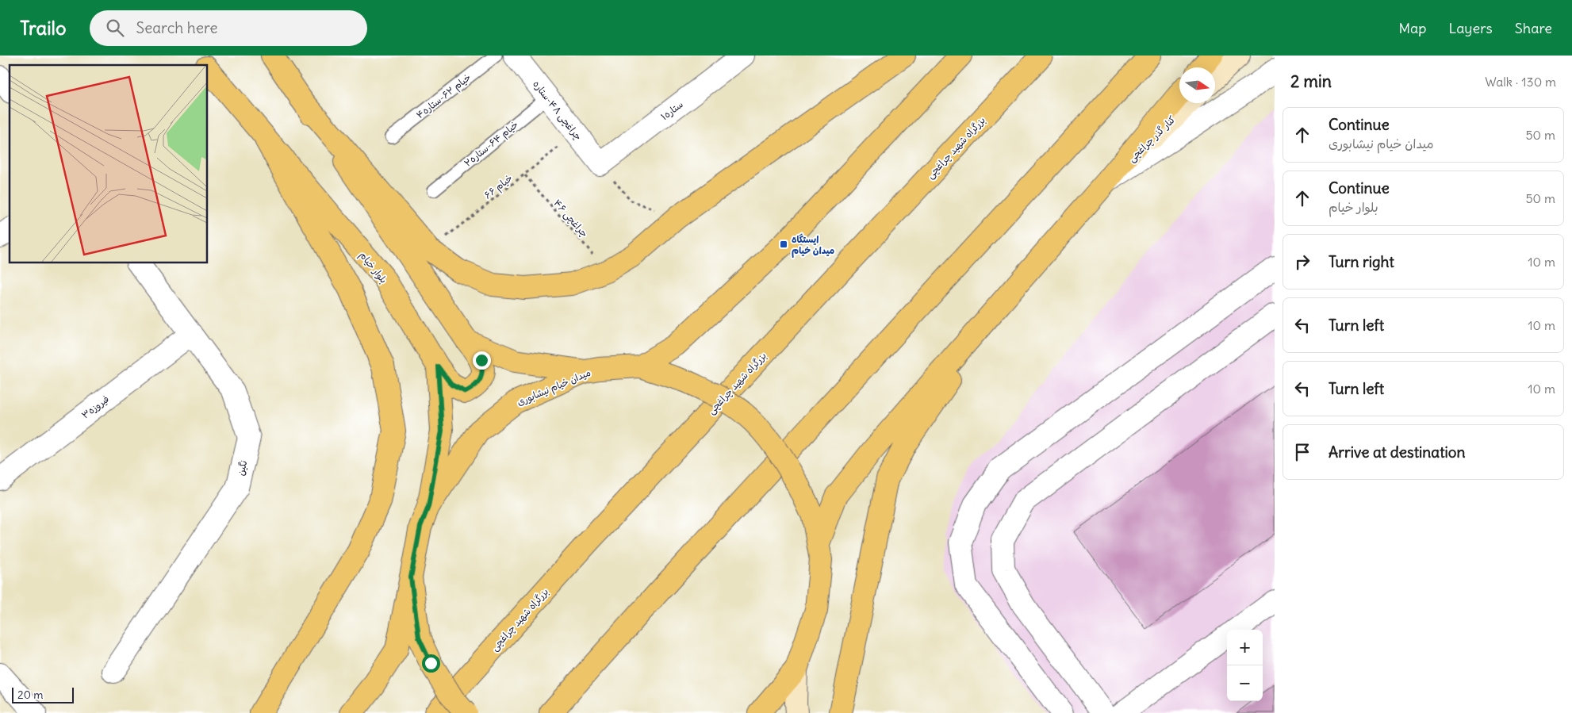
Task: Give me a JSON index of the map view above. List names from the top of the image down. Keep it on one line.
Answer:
{"streets":{"main road":["کنار گذر چراغچی","بزرگراه شهید چراغچی","بلوار خیام","میدان خیام نیشابوری"],"street":["چراغچی ۴۸-ستاره","ستاره۱","فیروزه۳","نگین"],"lane":["خیام ۶۲-ستاره۴","خیام ۶۴-ستاره۲"],"path":["خیام ۶۶","چراغچی ۴۶"]},"crossings":[["چراغچی ۴۸-ستاره","ستاره۱"],["چراغچی ۴۸-ستاره","خیام ۶۴-ستاره۲"],["چراغچی ۴۸-ستاره","خیام ۶۶"],["خیام ۶۶","چراغچی ۴۶"],["بلوار خیام","میدان خیام نیشابوری"],["فیروزه۳","نگین"]],"places":{"transit":["ایستگاه میدان خیام"]},"scale_bar":"20 m","north":"right","page":{"header":"Trailo","search":"Search here","nav":["Map","Layers","Share"],"heading":["2 min","Walk · 130 m"],"list":[["Continue","میدان خیام نیشابوری","50 m"],["Continue","بلوار خیام","50 m"],["Turn right","10 m"],["Turn left","10 m"],["Turn left","10 m"],"Arrive at destination"],"map_buttons":["+","−"],"scale":"20 m"}}
